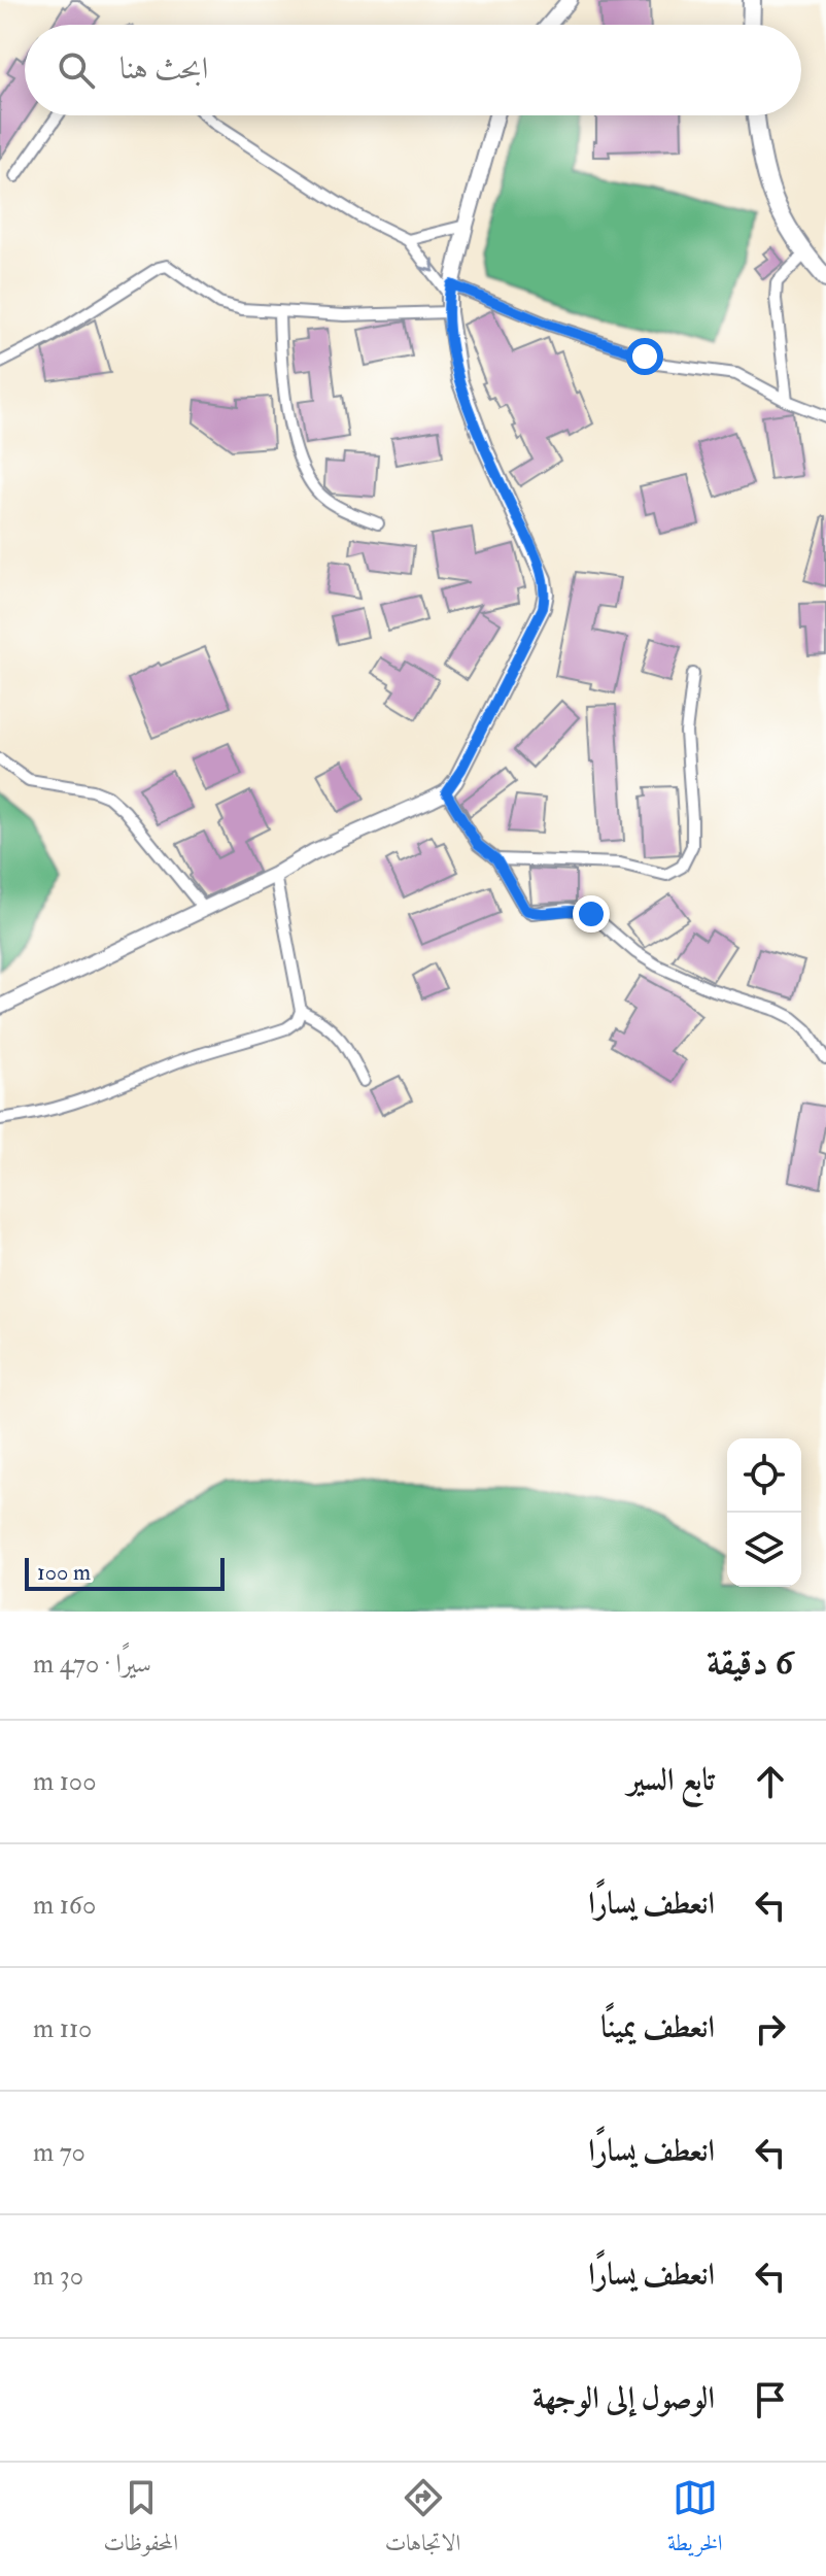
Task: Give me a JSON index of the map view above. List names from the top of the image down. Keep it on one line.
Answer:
{"scale_bar":"100 m","page":{"search":"ابحث هنا","scale":"100 m","heading":["6 دقيقة","سيرًا · 470 m"],"list":[["تابع السير","100 m"],["انعطف يسارًا","160 m"],["انعطف يمينًا","110 m"],["انعطف يسارًا","70 m"],["انعطف يسارًا","30 m"],"الوصول إلى الوجهة"],"nav":["الخريطة","الاتجاهات","المحفوظات"]}}
